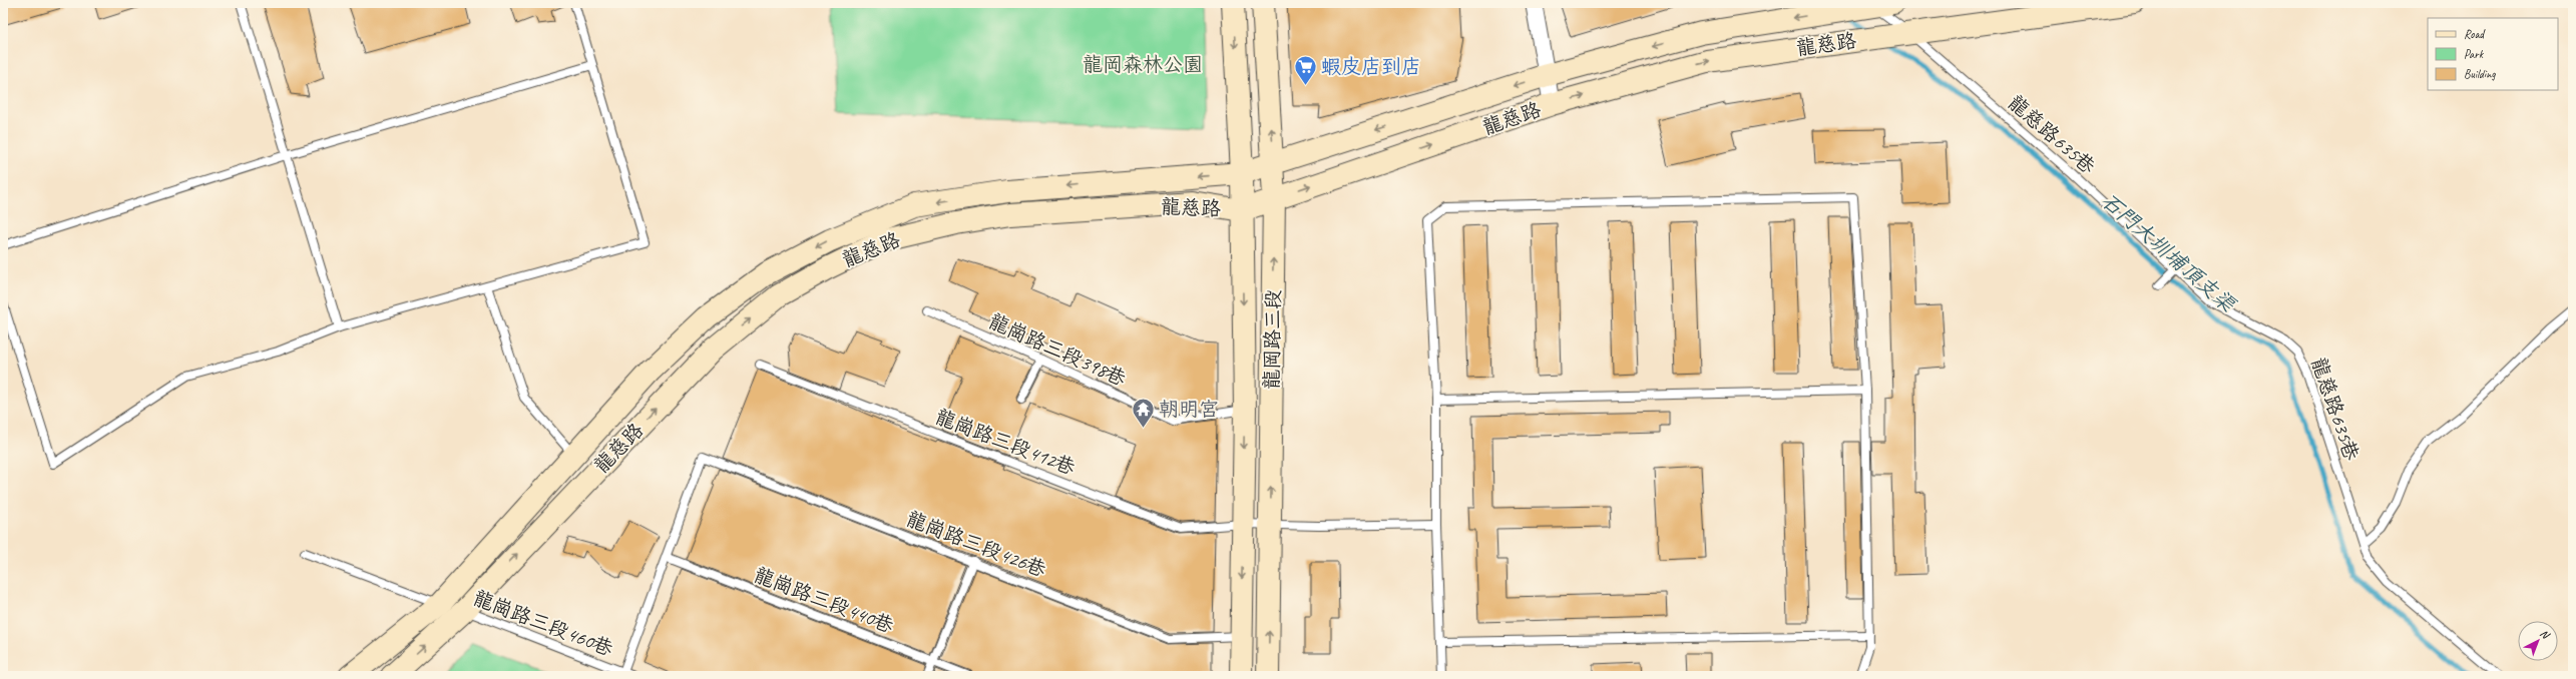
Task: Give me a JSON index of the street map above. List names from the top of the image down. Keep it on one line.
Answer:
{"streets":{"street":["龍慈路","龍岡路三段"],"lane":["龍慈路635巷","龍崗路三段398巷","龍崗路三段412巷","龍崗路三段426巷","龍崗路三段440巷","龍崗路三段460巷"]},"crossings":[["龍慈路","龍慈路635巷"],["龍慈路","龍岡路三段"],["龍慈路","龍崗路三段460巷"],["龍岡路三段","龍崗路三段398巷"],["龍岡路三段","龍崗路三段412巷"],["龍岡路三段","龍崗路三段426巷"],["龍崗路三段426巷","龍崗路三段440巷"]],"water":["石門大圳埔頂支渠"],"parks":["龍岡森林公園"],"places":{"supermarket":["蝦皮店到店"],"temple":["朝明宮"]},"legend":["Road","Park","Building"],"north":"top right"}
